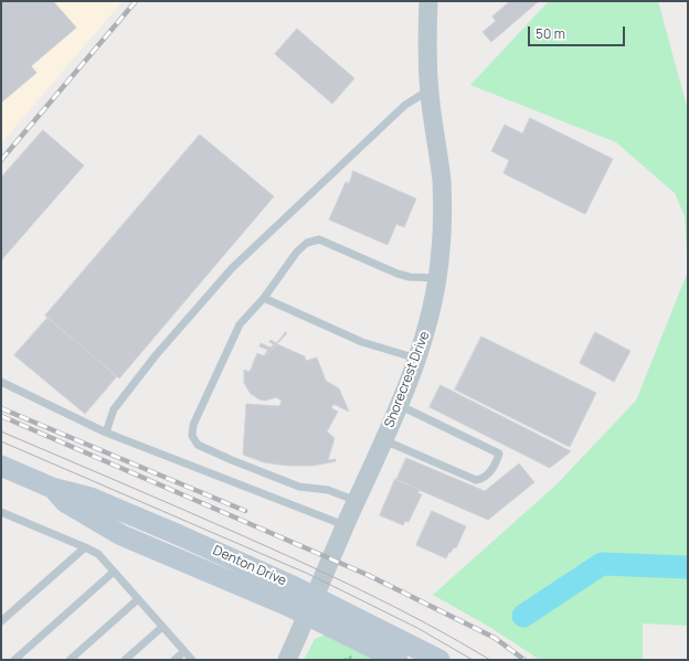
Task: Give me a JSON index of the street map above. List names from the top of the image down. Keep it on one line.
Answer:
{"streets":{"main road":["Denton Drive"],"street":["Shorecrest Drive"]},"crossings":[["Shorecrest Drive","Denton Drive"]],"scale_bar":"50 m"}
